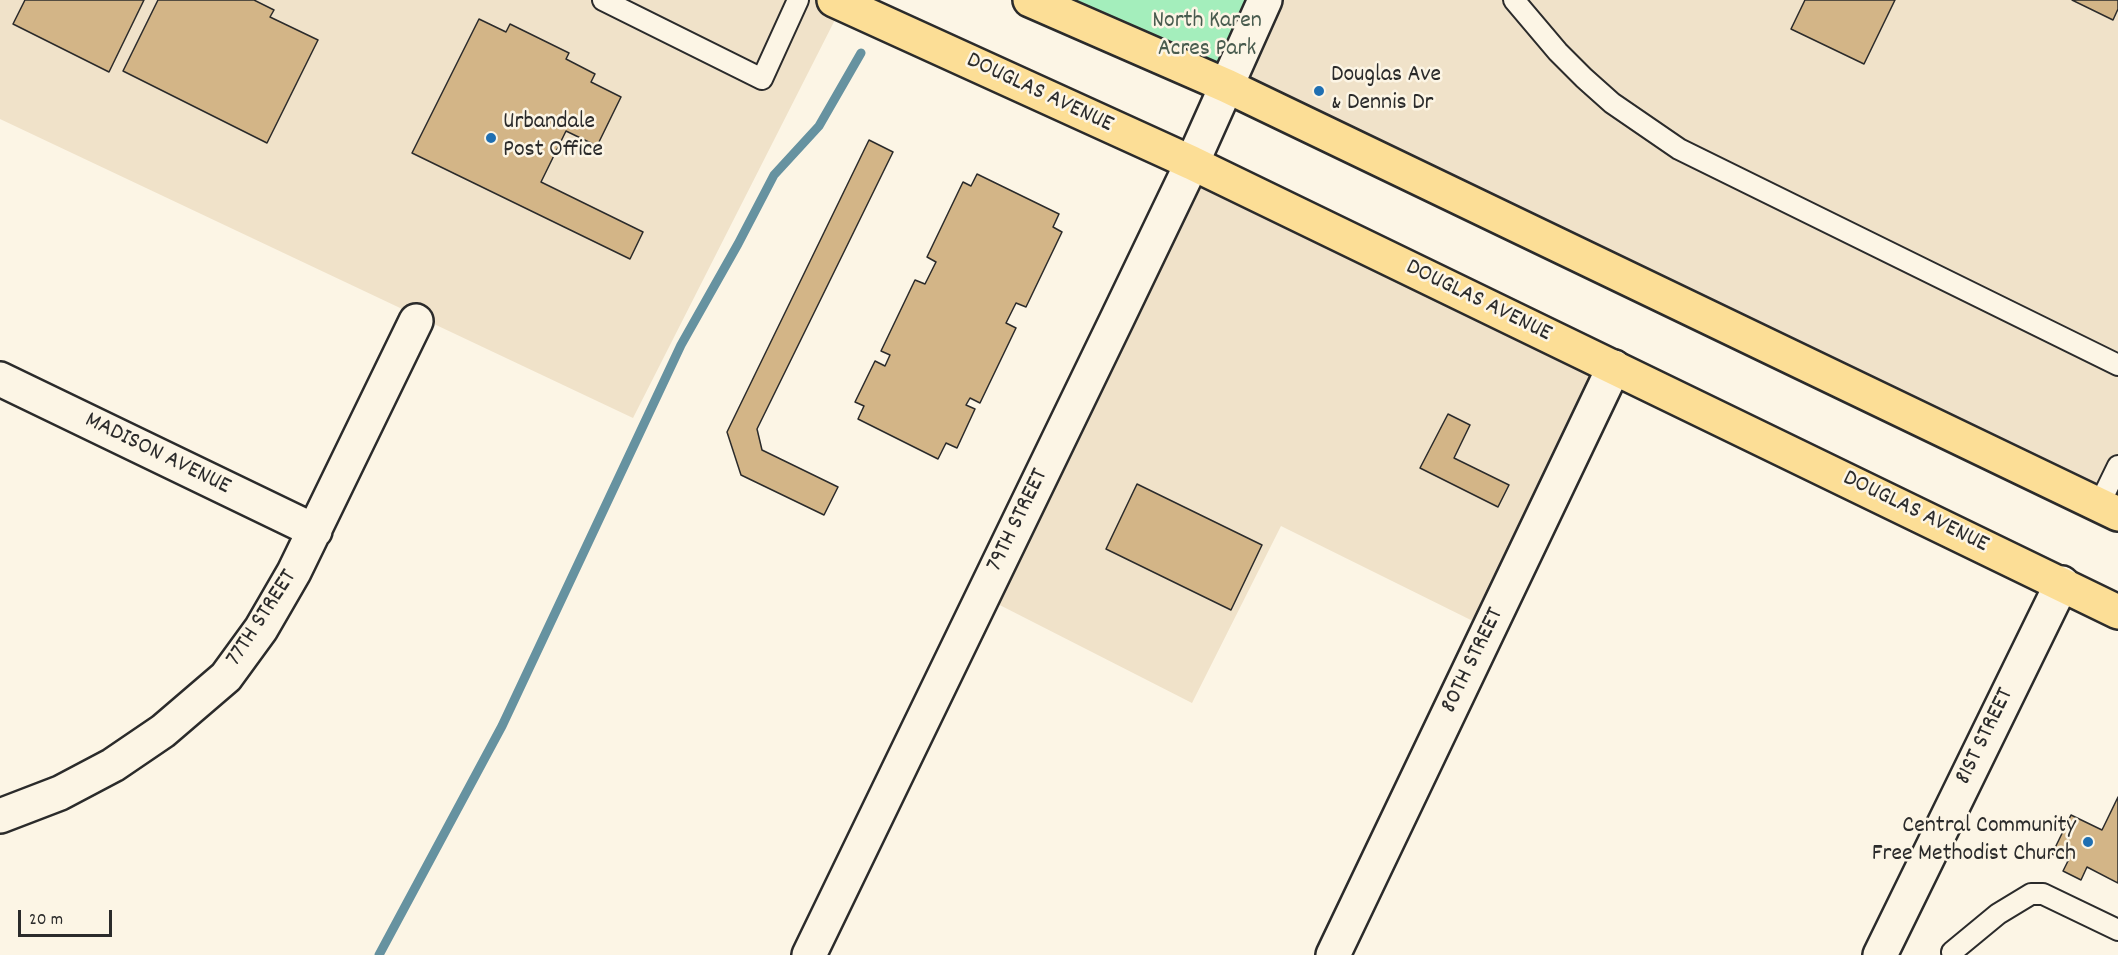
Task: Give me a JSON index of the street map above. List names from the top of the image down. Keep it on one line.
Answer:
{"streets":{"main road":["DOUGLAS AVENUE"],"street":["MADISON AVENUE","79TH STREET","77TH STREET","80TH STREET","81ST STREET"]},"crossings":[["DOUGLAS AVENUE","79TH STREET"],["DOUGLAS AVENUE","80TH STREET"],["DOUGLAS AVENUE","81ST STREET"],["MADISON AVENUE","77TH STREET"]],"parks":["North Karen Acres Park"],"places":["Douglas Ave & Dennis Dr","Urbandale Post Office","Central Community Free Methodist Church"],"scale_bar":"20 m"}
